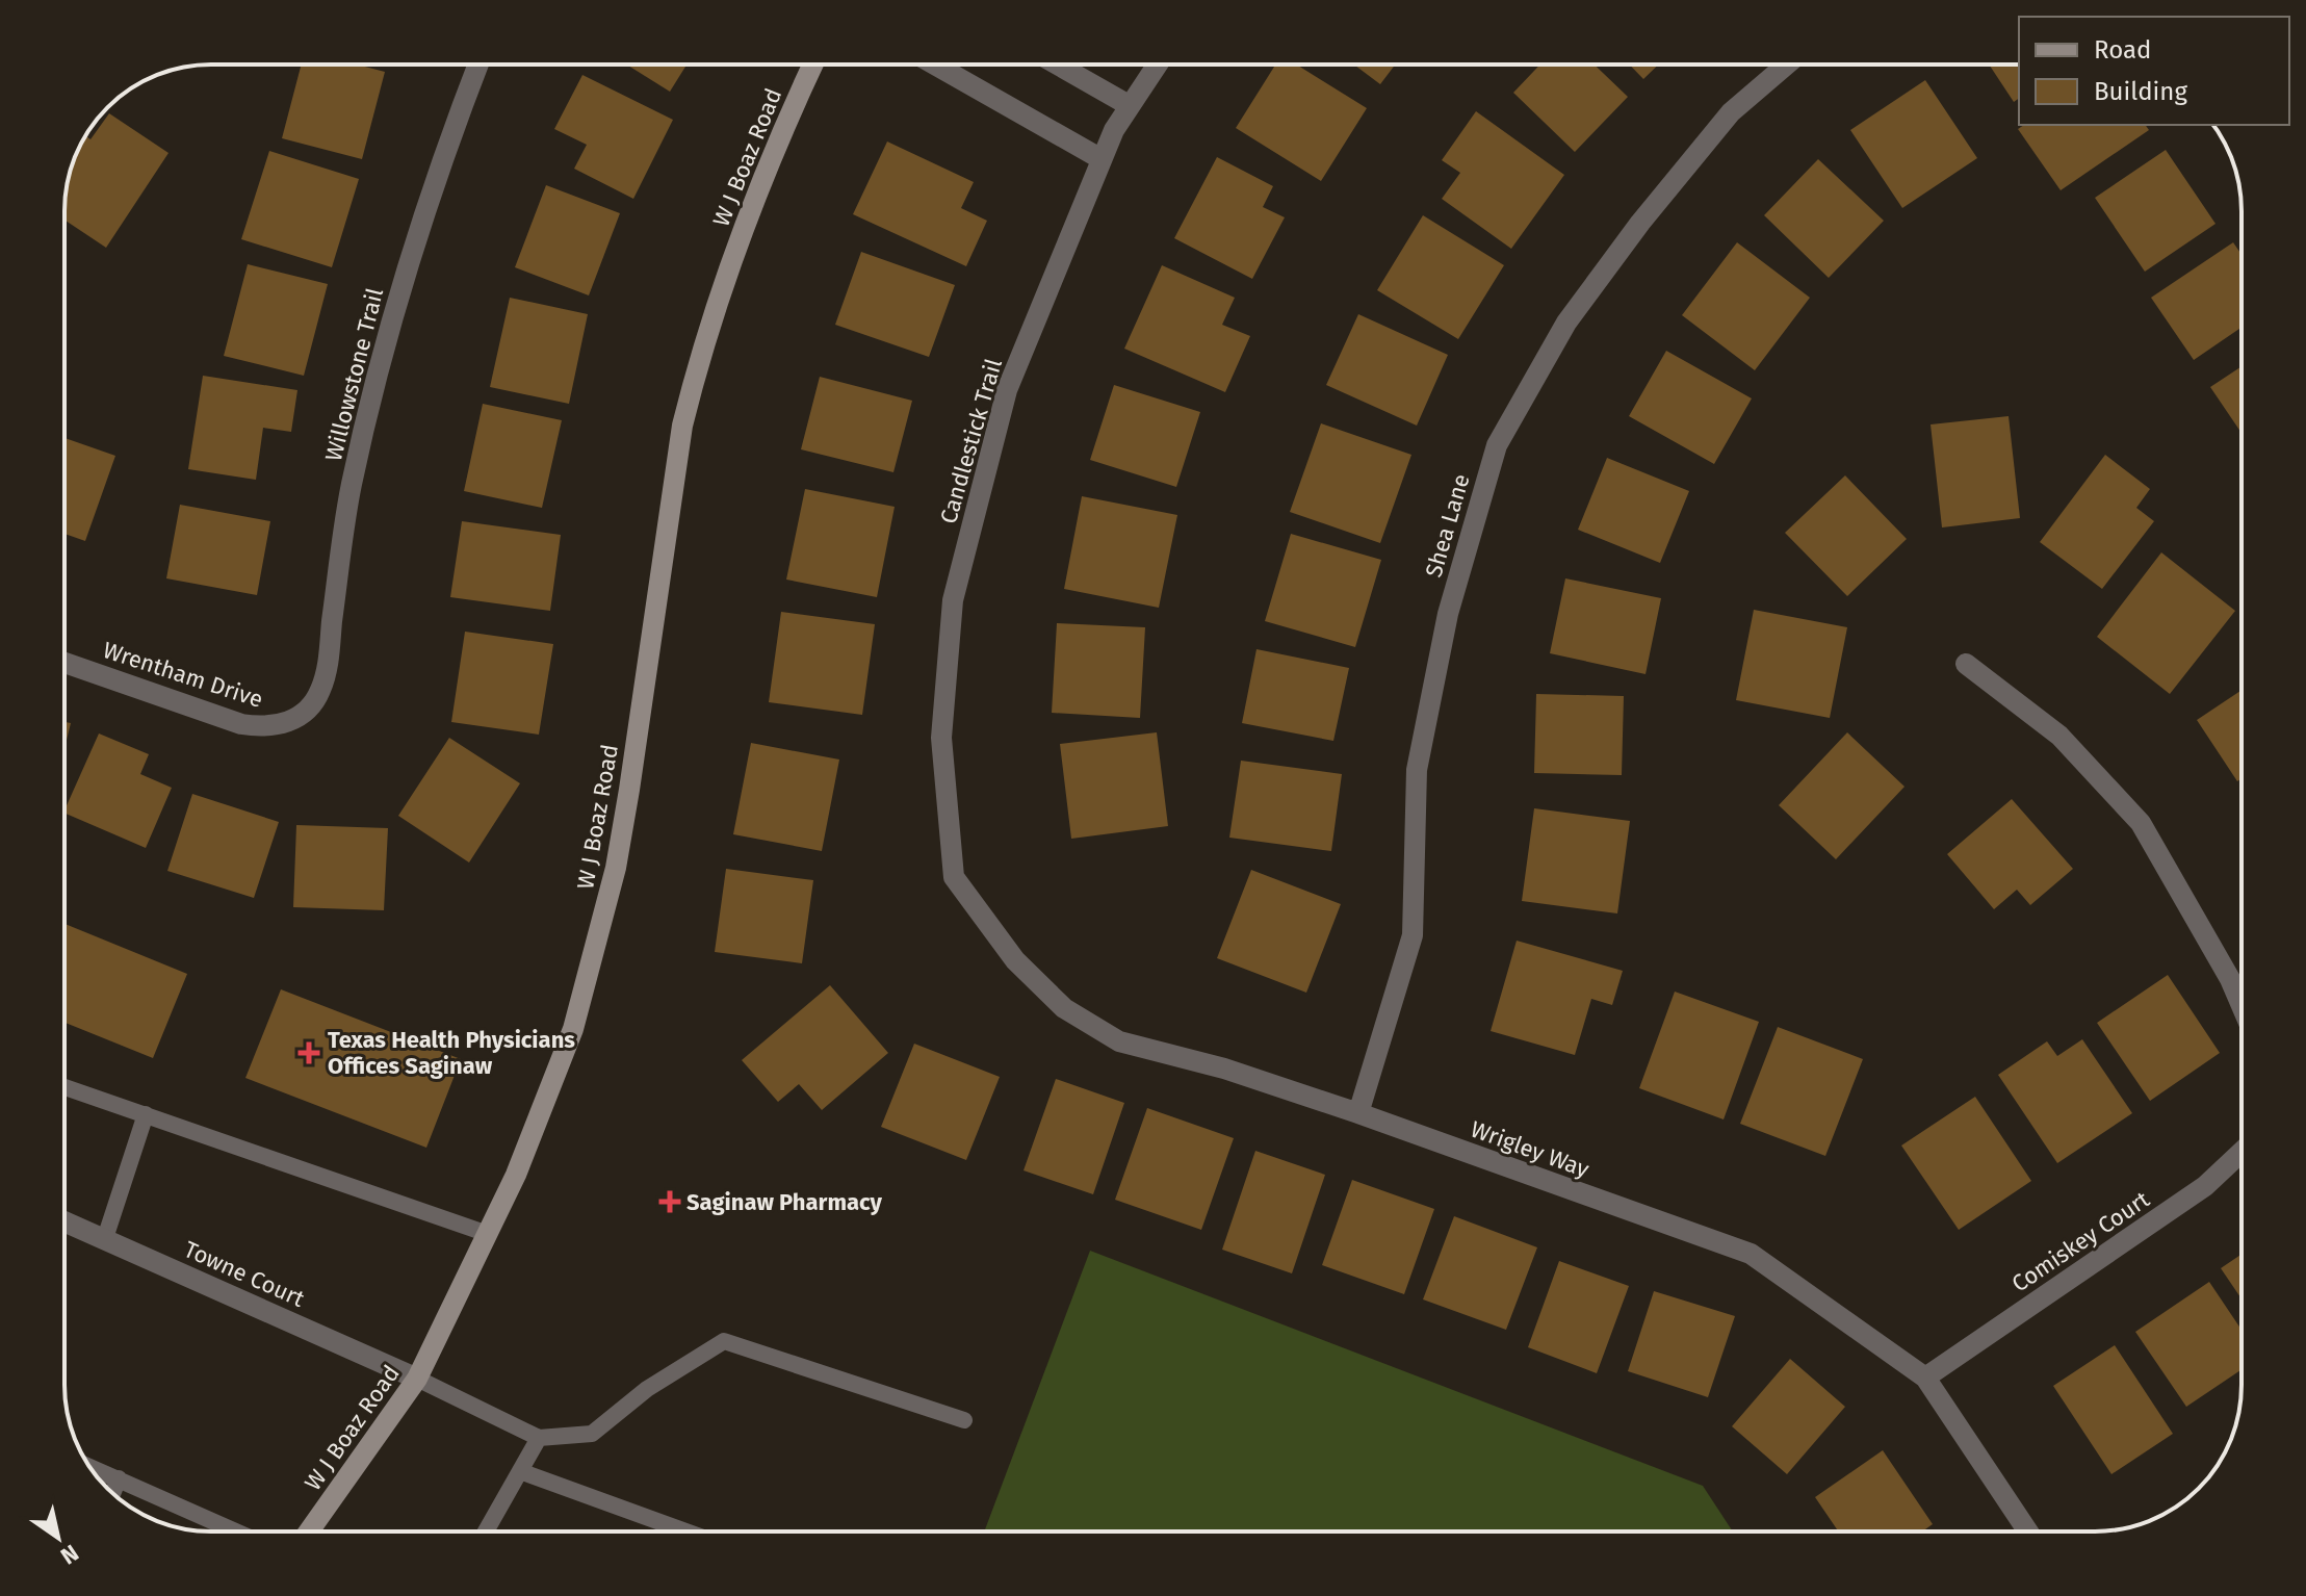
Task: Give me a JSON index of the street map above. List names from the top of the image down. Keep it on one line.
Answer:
{"streets":{"main road":["W J Boaz Road"],"street":["Willowstone Trail","Candlestick Trail","Shea Lane","Wrentham Drive","Wrigley Way","Comiskey Court","Towne Court"]},"crossings":[["W J Boaz Road","Towne Court"],["Willowstone Trail","Wrentham Drive"],["Candlestick Trail","Wrigley Way"],["Shea Lane","Wrigley Way"],["Wrigley Way","Comiskey Court"]],"places":{"health":["Texas Health Physicians Offices Saginaw","Saginaw Pharmacy"]},"legend":["Road","Building"],"north":"bottom right"}
